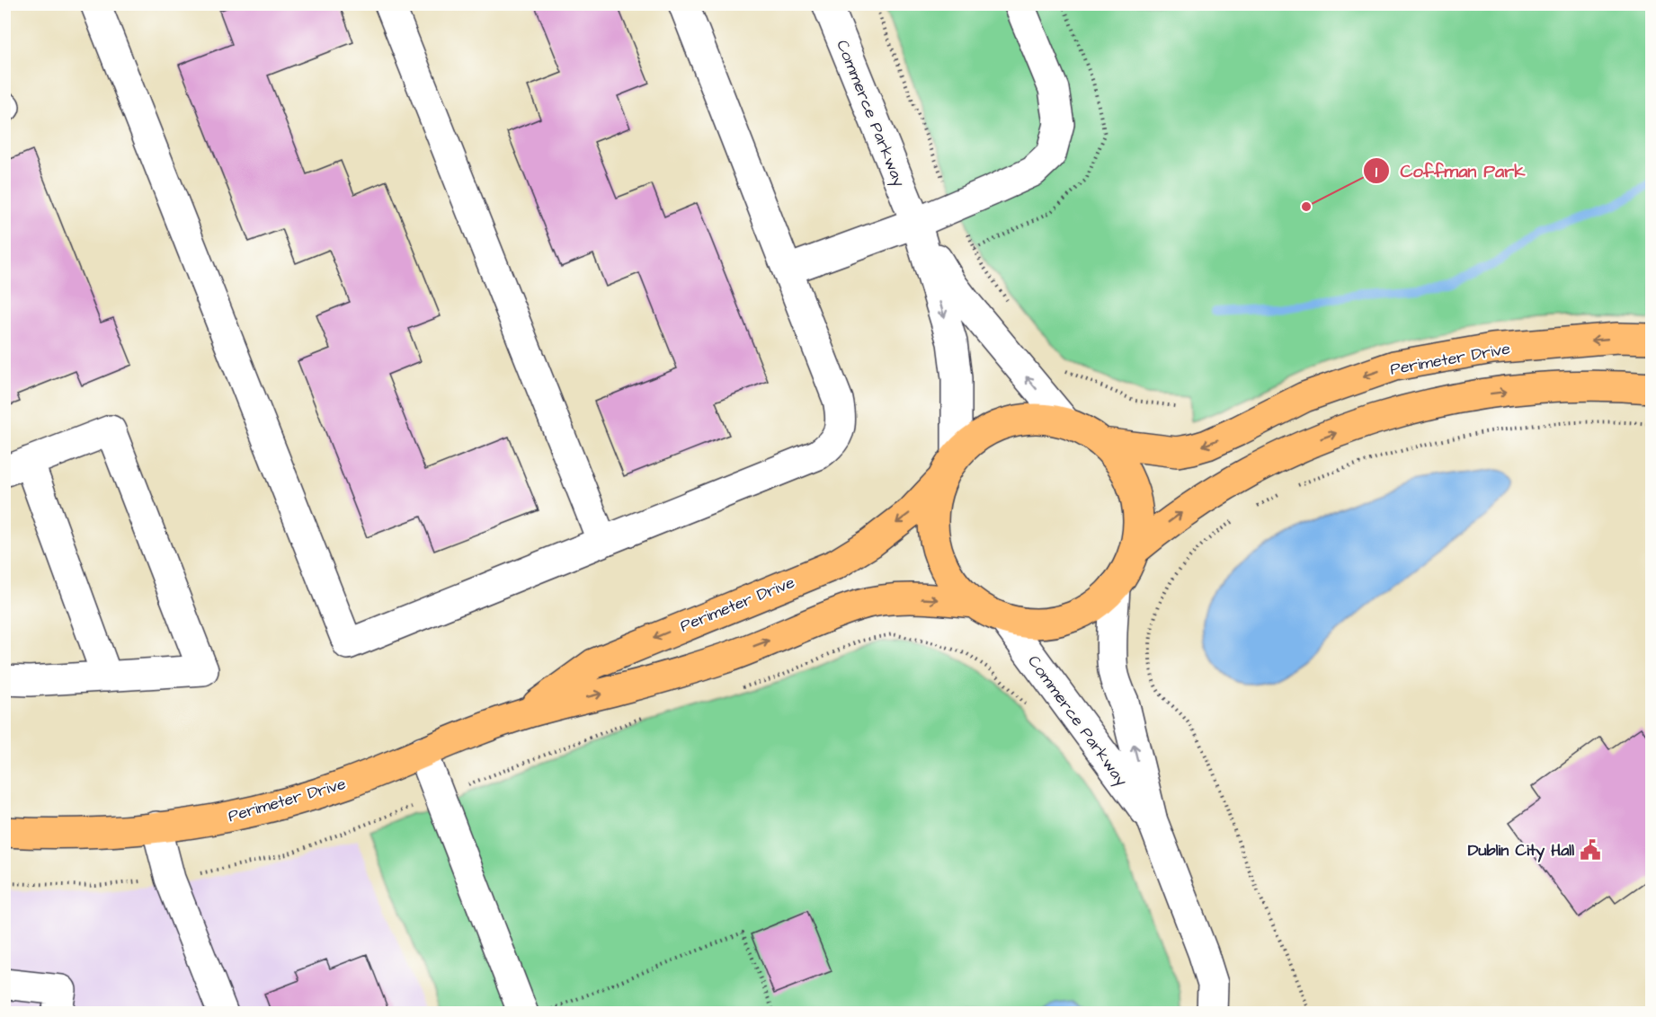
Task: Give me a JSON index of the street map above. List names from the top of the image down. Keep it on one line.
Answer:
{"streets":{"main road":["Perimeter Drive"],"street":["Commerce Parkway"]},"places":{"other":["Coffman Park"],"public building":["Dublin City Hall"]}}
